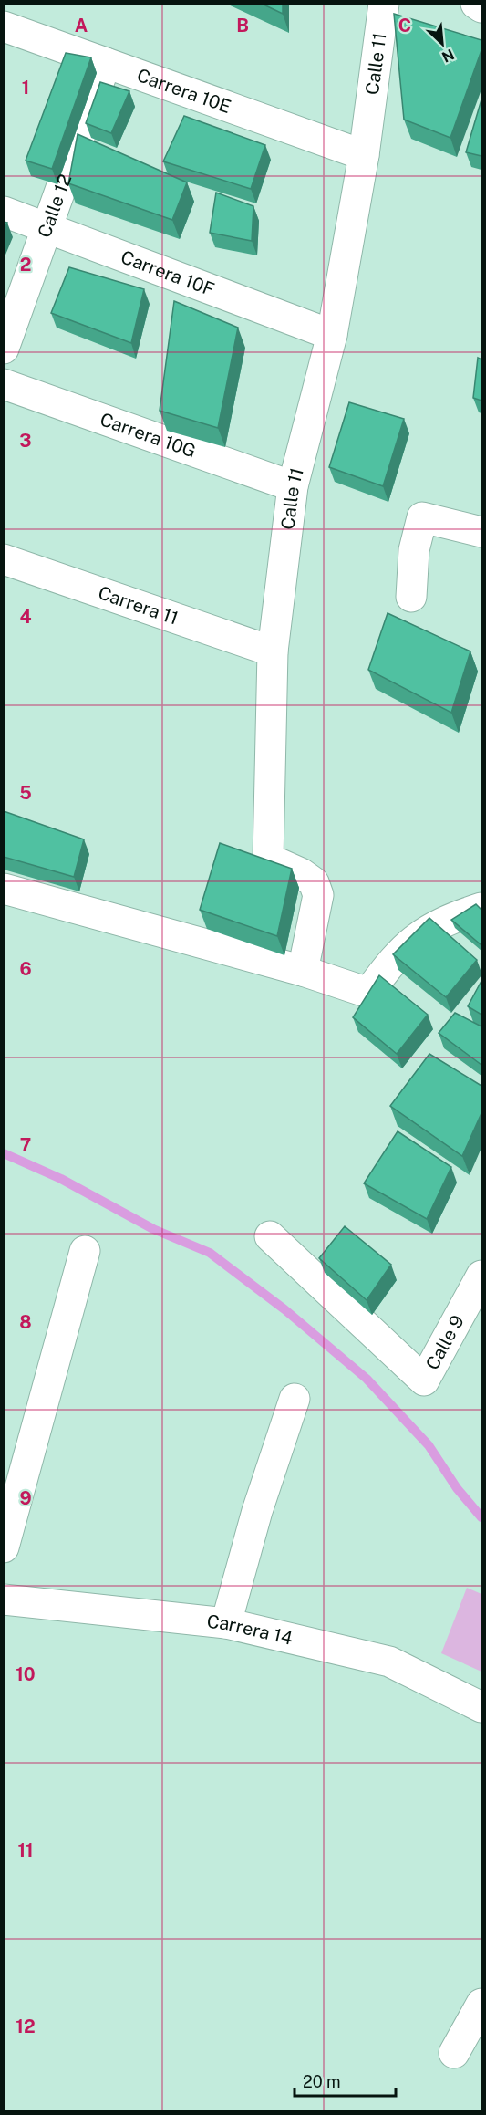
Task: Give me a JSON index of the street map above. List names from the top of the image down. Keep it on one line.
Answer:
{"streets":{"street":["Calle 11","Carrera 10E","Calle 12","Carrera 10F","Carrera 10G","Carrera 11","Calle 9","Carrera 14"]},"crossings":[["Calle 11","Carrera 10E"],["Calle 11","Carrera 10F"],["Calle 11","Carrera 10G"],["Calle 11","Carrera 11"],["Carrera 10E","Calle 12"],["Calle 12","Carrera 10F"]],"scale_bar":"20 m","north":"bottom right","grid":{"columns":["A","B","C"],"rows":["1","2","3","4","5","6","7","8","9","10","11","12"]}}
